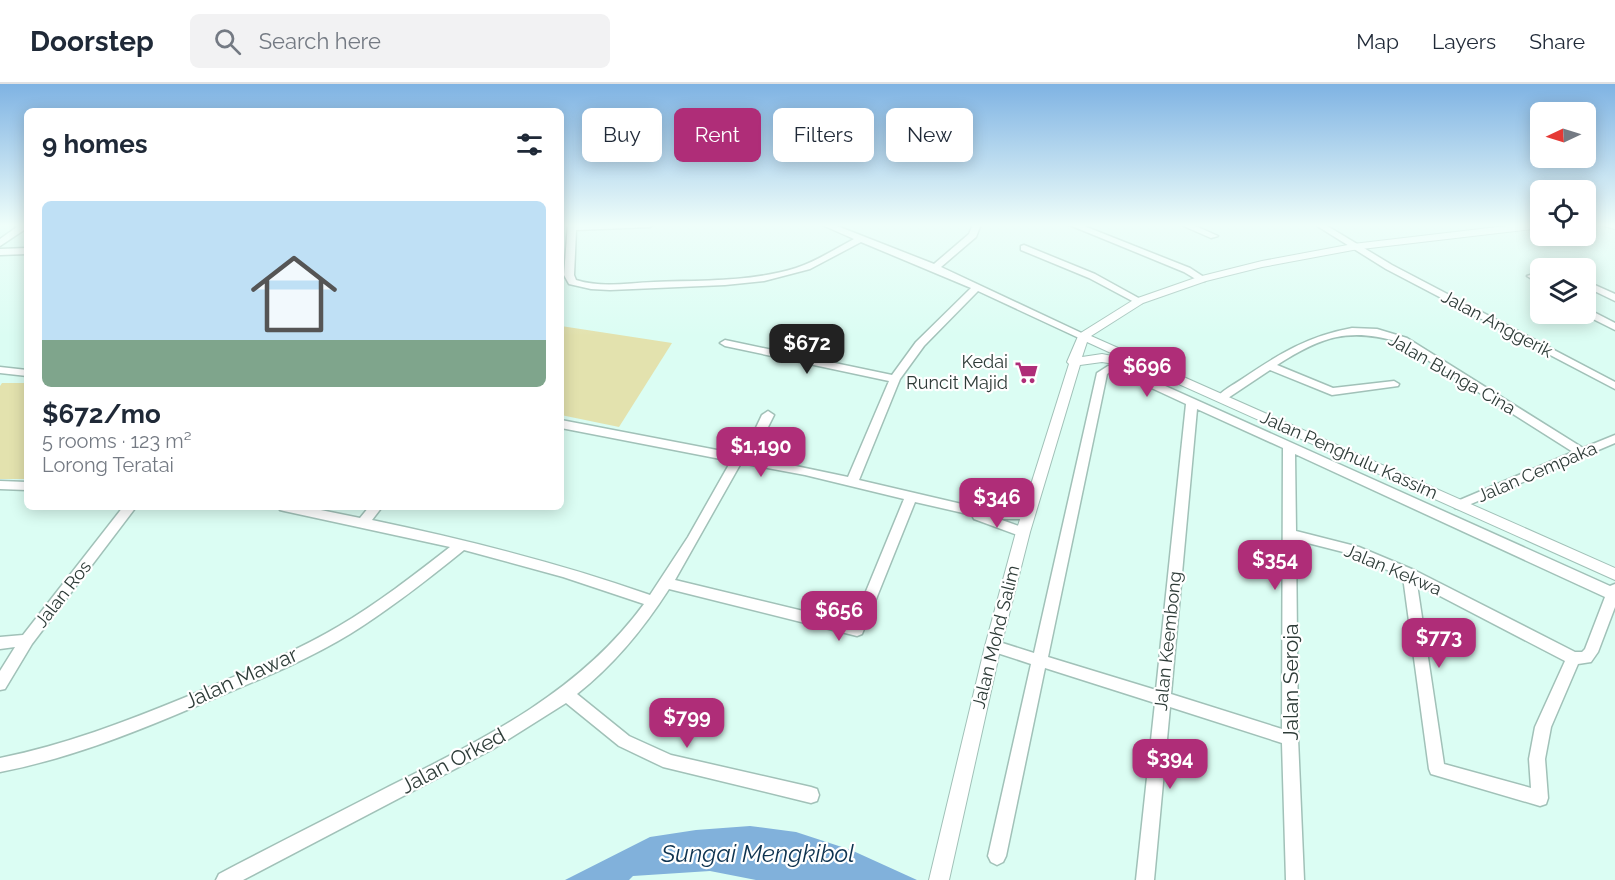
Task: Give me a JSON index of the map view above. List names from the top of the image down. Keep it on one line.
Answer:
{"streets":{"street":["Jalan Anggerik","Jalan Bunga Cina","Jalan Penghulu Kassim","Jalan Cempaka","Jalan Kekwa","Jalan Ros","Jalan Mohd Salim","Jalan Keembong","Jalan Mawar","Jalan Seroja","Jalan Orked"]},"crossings":[["Jalan Bunga Cina","Jalan Penghulu Kassim"],["Jalan Bunga Cina","Jalan Cempaka"],["Jalan Penghulu Kassim","Jalan Cempaka"],["Jalan Penghulu Kassim","Jalan Mohd Salim"],["Jalan Penghulu Kassim","Jalan Keembong"],["Jalan Penghulu Kassim","Jalan Seroja"],["Jalan Kekwa","Jalan Seroja"]],"water":["Sungai Mengkibol"],"places":{"supermarket":["Kedai Runcit Majid"]},"north":"left","page":{"header":"Doorstep","search":"Search here","nav":["Map","Layers","Share"],"chip":["Buy","Rent","Filters","New"],"heading":"9 homes","list":[{"name":"$672/mo","note":"5 rooms · 123 m² · Lorong Teratai"}],"price":["$672","$696","$1,190","$346","$354","$656","$773","$799","$394"]}}
